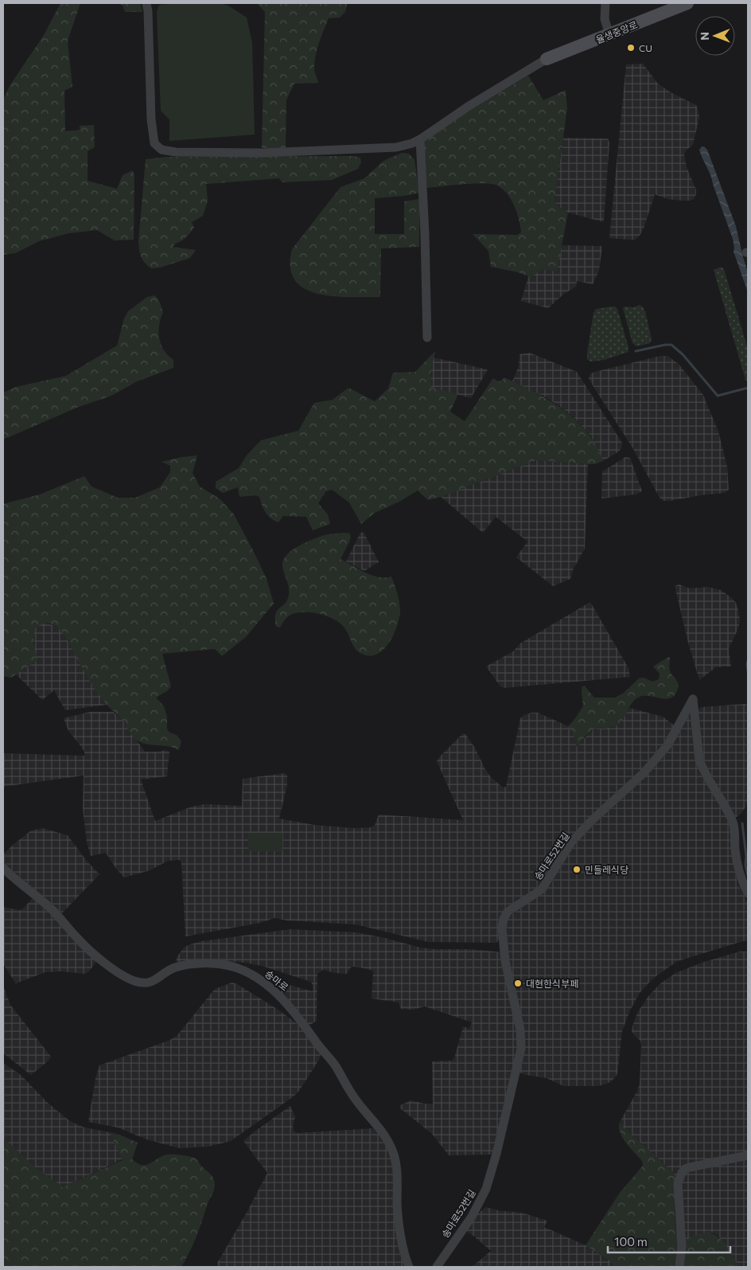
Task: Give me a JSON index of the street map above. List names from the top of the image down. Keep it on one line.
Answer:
{"streets":{"street":["율생중앙로","송마로52번길","송마로"]},"places":["CU","민들레식당","대현한식부페"],"scale_bar":"100 m","north":"left"}
